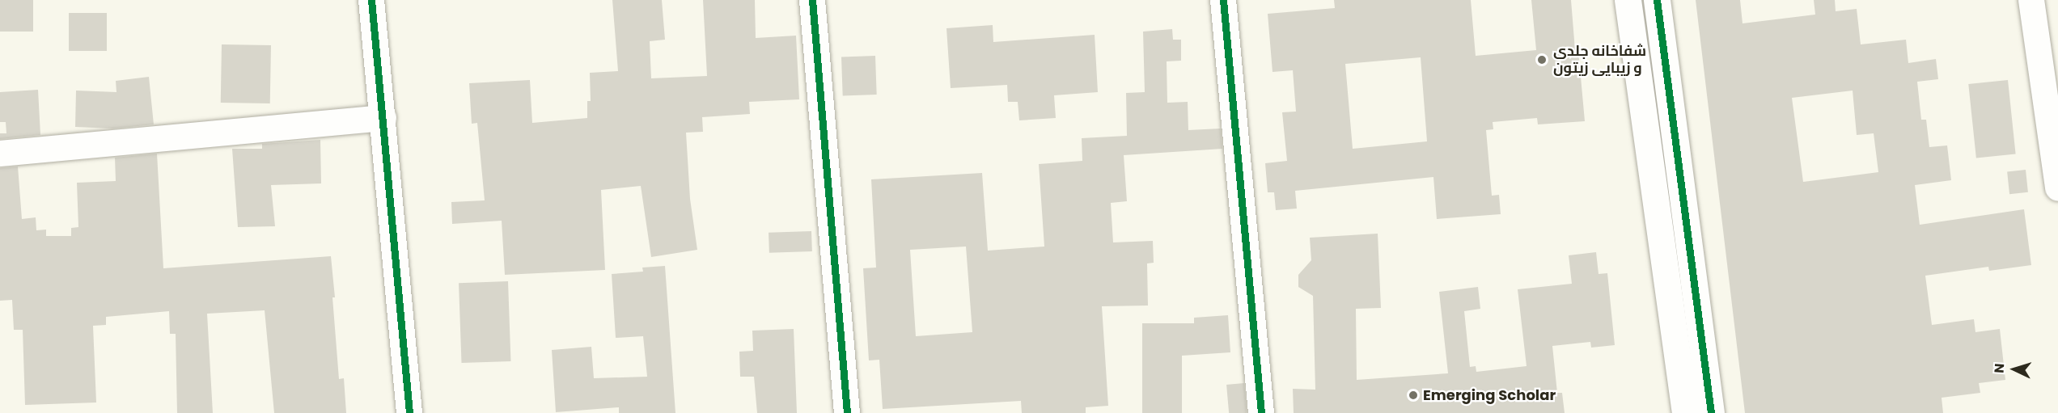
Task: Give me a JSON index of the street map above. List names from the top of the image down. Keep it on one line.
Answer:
{"places":["شفاخانه جلدی و زیبایی زیتون","Emerging Scholar"],"north":"left"}
